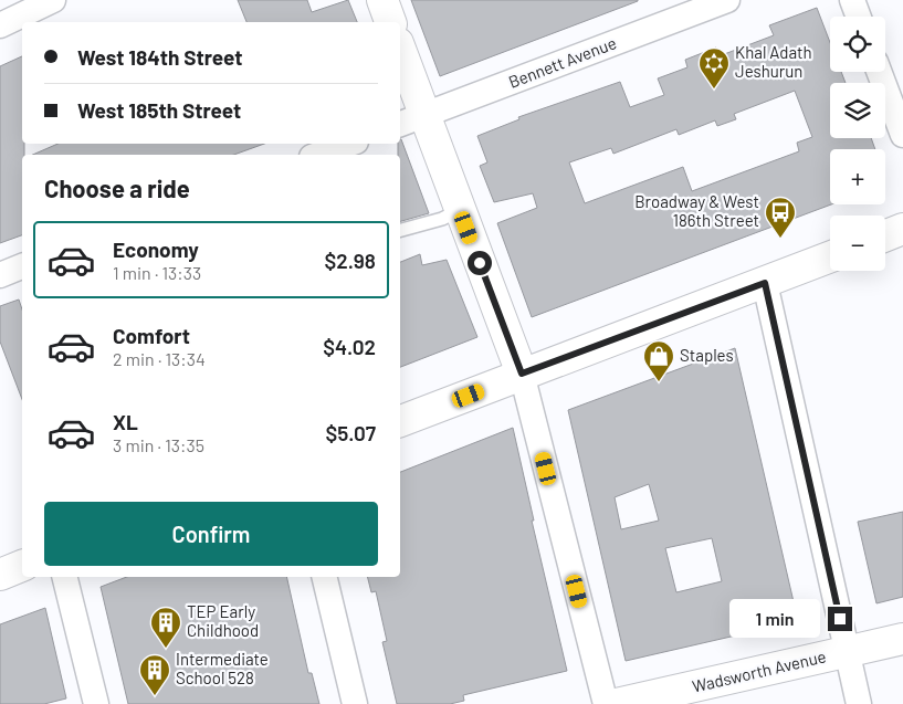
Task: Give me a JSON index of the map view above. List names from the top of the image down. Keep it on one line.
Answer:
{"streets":{"street":["Bennett Avenue","Wadsworth Avenue"]},"places":{"synagogue":["Khal Adath Jeshurun"],"bus stop":["Broadway & West 186th Street"],"shop":["Staples"],"building":["TEP Early Childhood","Intermediate School 528"]},"page":{"map_buttons":["+","−"],"banner":["West 184th Street","West 185th Street"],"heading":"Choose a ride","list":[{"name":"Economy","note":"1 min · 13:33","value":"$2.98"},{"name":"Comfort","note":"2 min · 13:34","value":"$4.02"},{"name":"XL","note":"3 min · 13:35","value":"$5.07"}],"buttons":"Confirm","bubble":"1 min"}}
